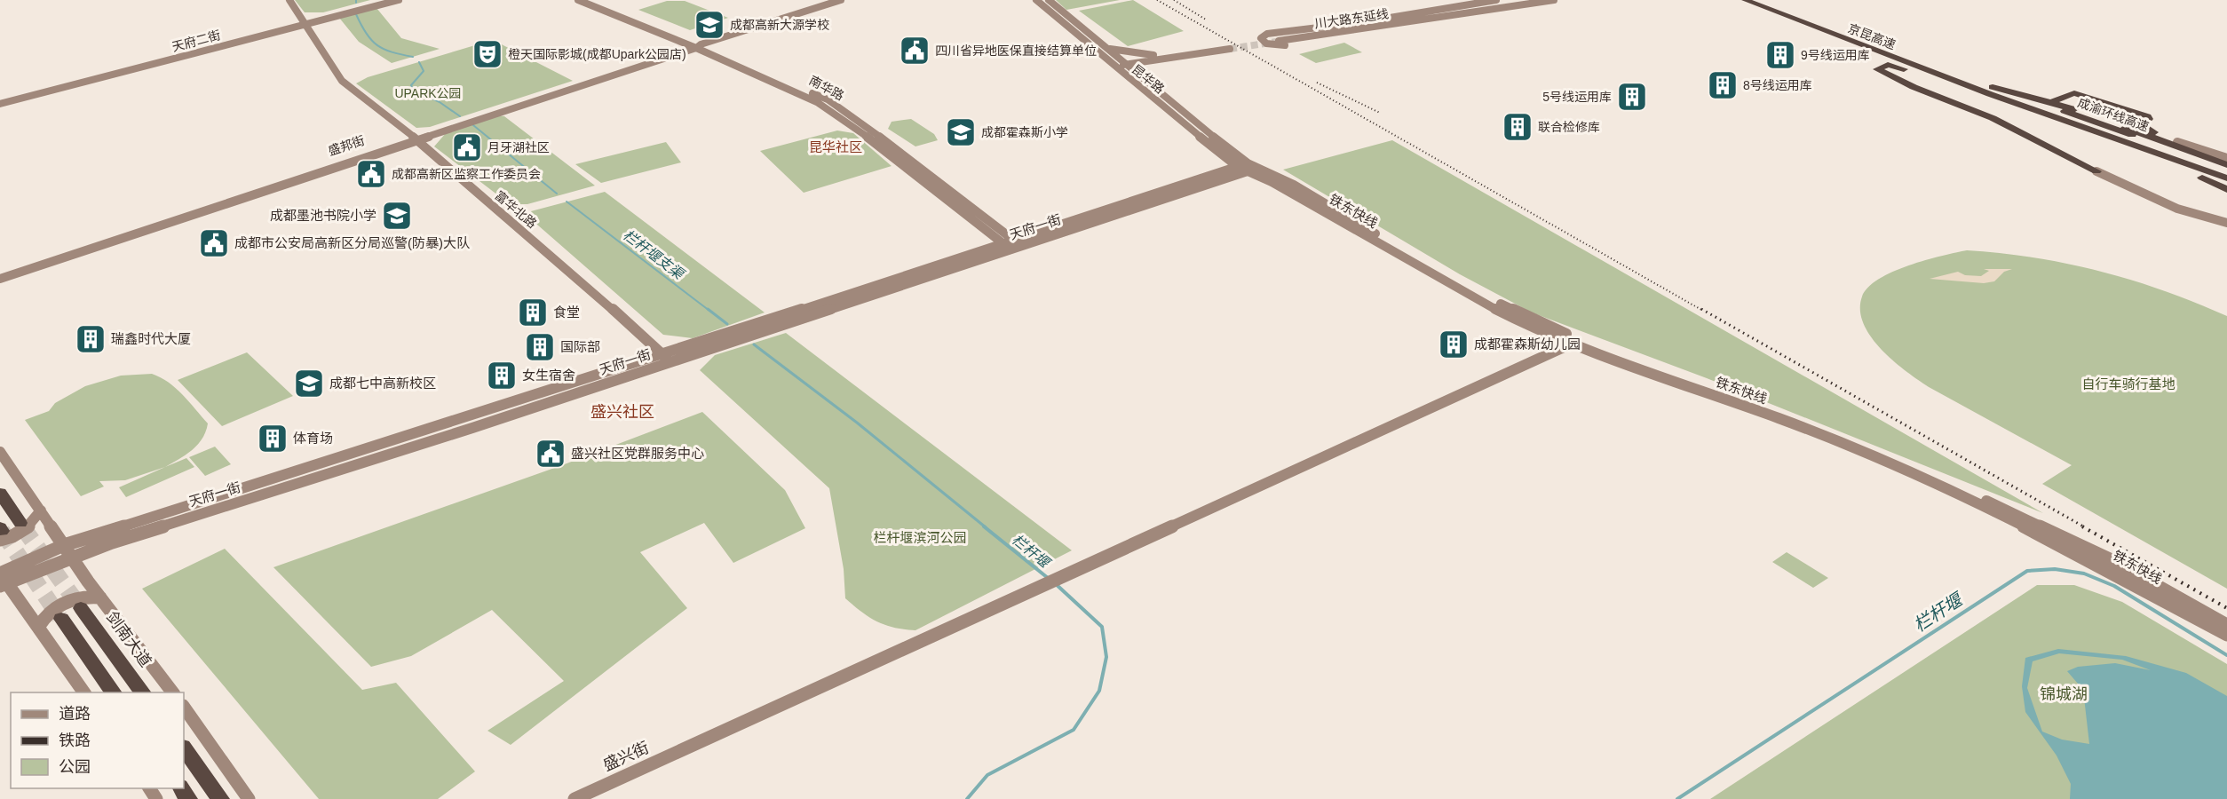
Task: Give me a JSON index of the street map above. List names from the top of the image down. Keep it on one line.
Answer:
{"streets":{"highway":["京昆高速","成渝环线高速","剑南大道"],"main road":["川大路东延线","天府二街","昆华路","南华路","盛邦街","富华北路","铁东快线","天府一街","盛兴街"]},"crossings":[["京昆高速","成渝环线高速"],["天府二街","富华北路"],["昆华路","铁东快线"],["昆华路","天府一街"],["南华路","盛邦街"],["南华路","天府一街"],["盛邦街","富华北路"],["富华北路","天府一街"],["铁东快线","天府一街"],["铁东快线","盛兴街"]],"districts":["昆华社区","盛兴社区"],"water":["栏杆堰支渠","栏杆堰"],"parks":["UPARK公园","自行车骑行基地","栏杆堰滨河公园","锦城湖"],"places":{"school or university":["成都高新大源学校","成都霍森斯小学","成都墨池书院小学","成都七中高新校区"],"public building":["四川省异地医保直接结算单位","月牙湖社区","成都高新区监察工作委员会","成都市公安局高新区分局巡警(防暴)大队","盛兴社区党群服务中心"],"theatre":["橙天国际影城(成都Upark公园店)"],"building":["9号线运用库","8号线运用库","5号线运用库","联合检修库","食堂","瑞鑫时代大厦","成都霍森斯幼儿园","国际部","女生宿舍","体育场"]},"legend":["道路","铁路","公园"]}
